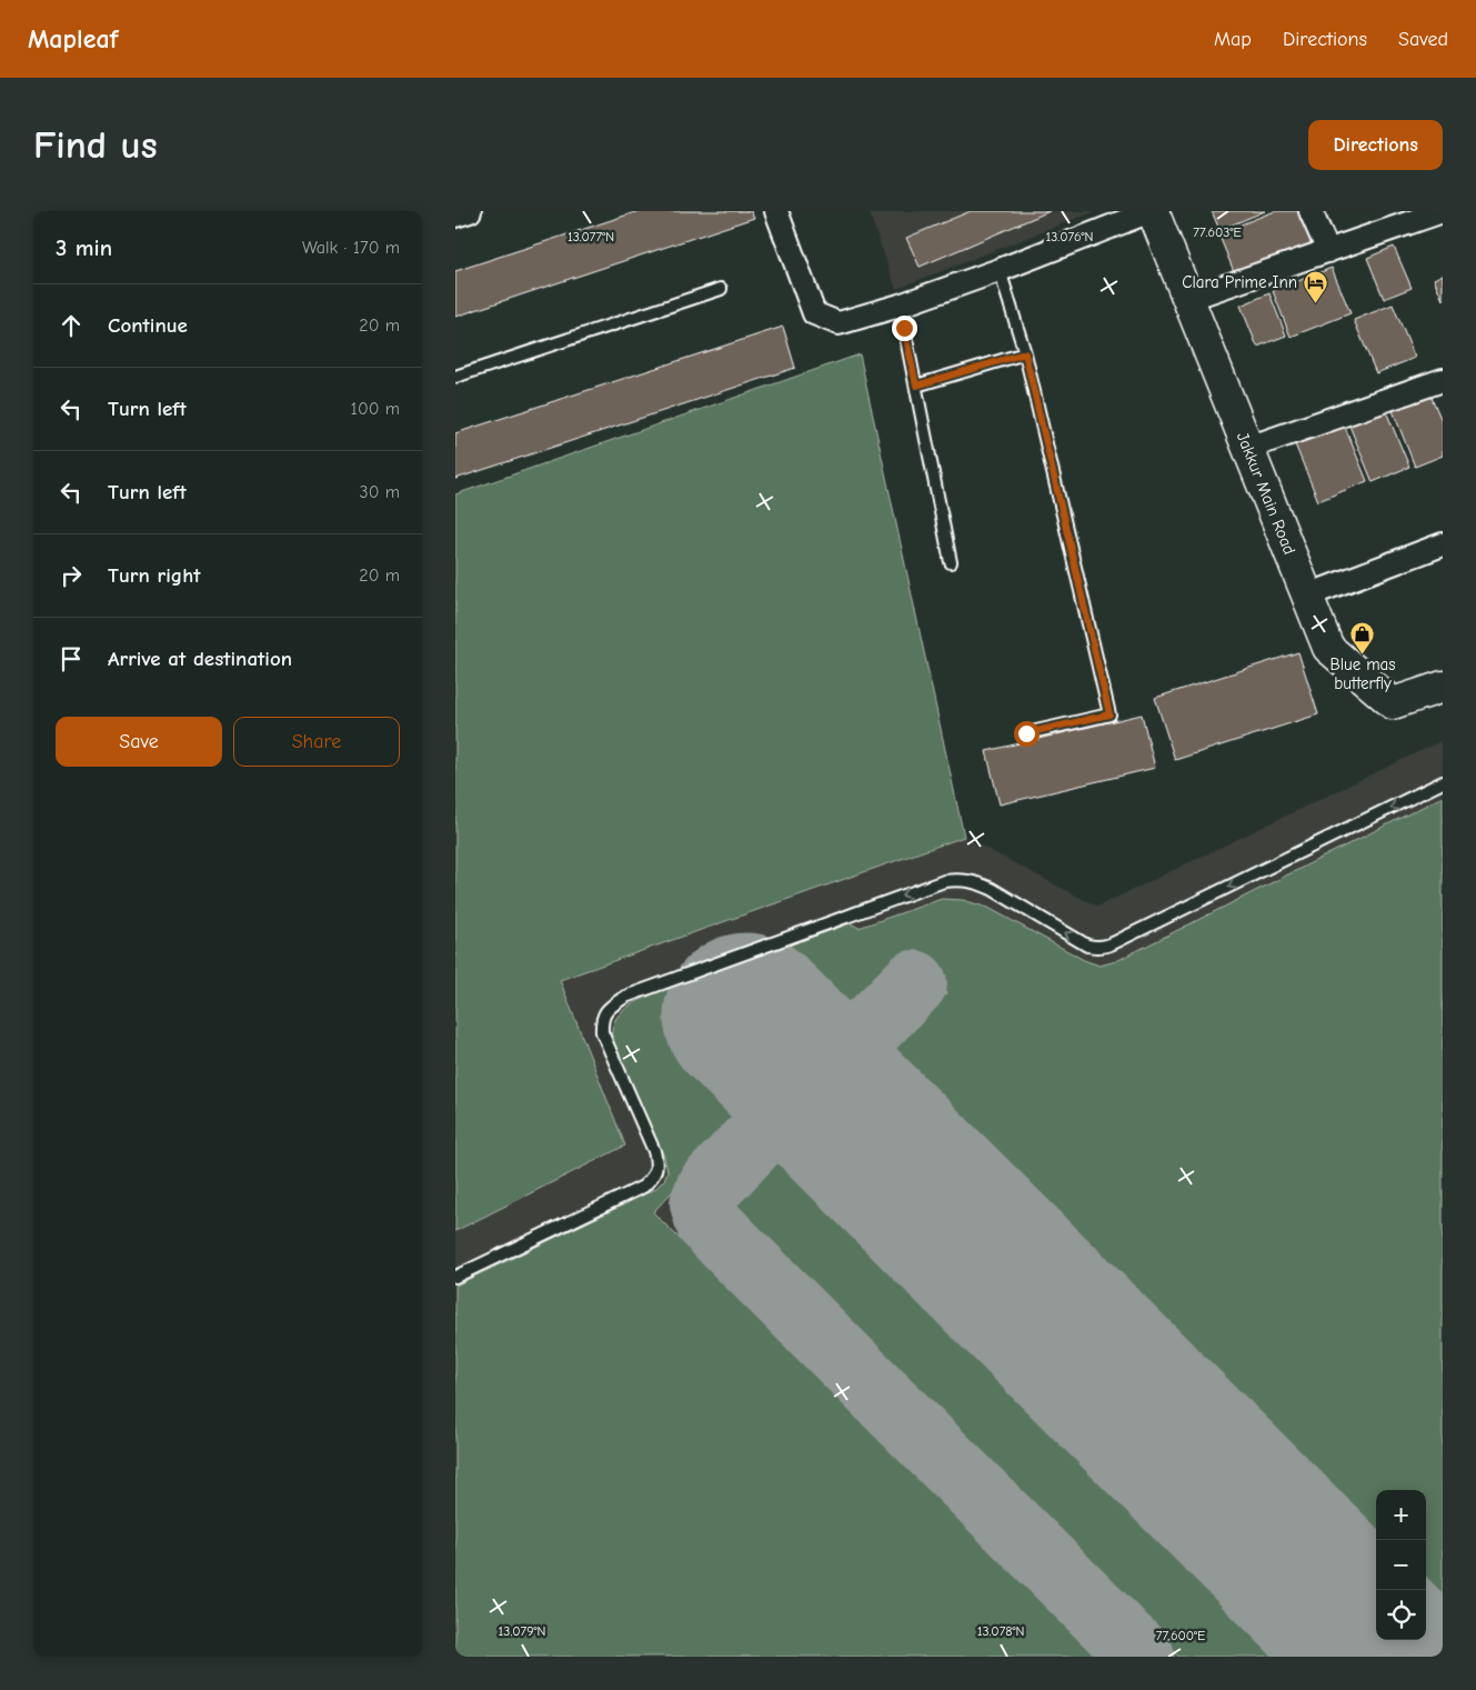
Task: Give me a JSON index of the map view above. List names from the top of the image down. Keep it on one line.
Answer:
{"streets":{"street":["Jakkur Main Road"]},"places":{"hotel":["Clara Prime Inn"],"shop":["Blue mas butterfly"]},"page":{"header":"Mapleaf","nav":["Map","Directions","Saved"],"buttons":["Directions",["Save","Share"]],"title":"Find us","heading":["3 min","Walk · 170 m"],"list":[["Continue","20 m"],["Turn left","100 m"],["Turn left","30 m"],["Turn right","20 m"],"Arrive at destination"],"map_buttons":["+","−"]},"coordinates":["77.603°E","13.077°N","13.076°N","13.079°N","13.078°N","77.600°E"]}
